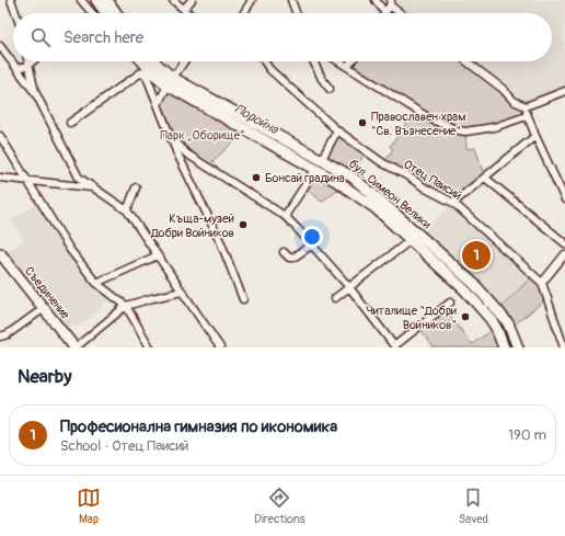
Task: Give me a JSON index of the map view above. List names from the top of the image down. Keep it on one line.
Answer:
{"streets":{"main road":["бул. Симеон Велики","Съединение"],"street":["Отец Паисий"]},"water":["Поройна"],"parks":["Парк „Оборище“"],"places":["Православен храм \"Св. Възнесение\"","Бонсай градина","Къща-музей Добри Войников","Читалище \"Добри Войников\""],"page":{"search":"Search here","pins":"1","heading":"Nearby","list":[{"mark":"1","name":"Професионална гимназия по икономика","note":"School · Отец Паисий","value":"190 m"}],"nav":["Map","Directions","Saved"]}}
